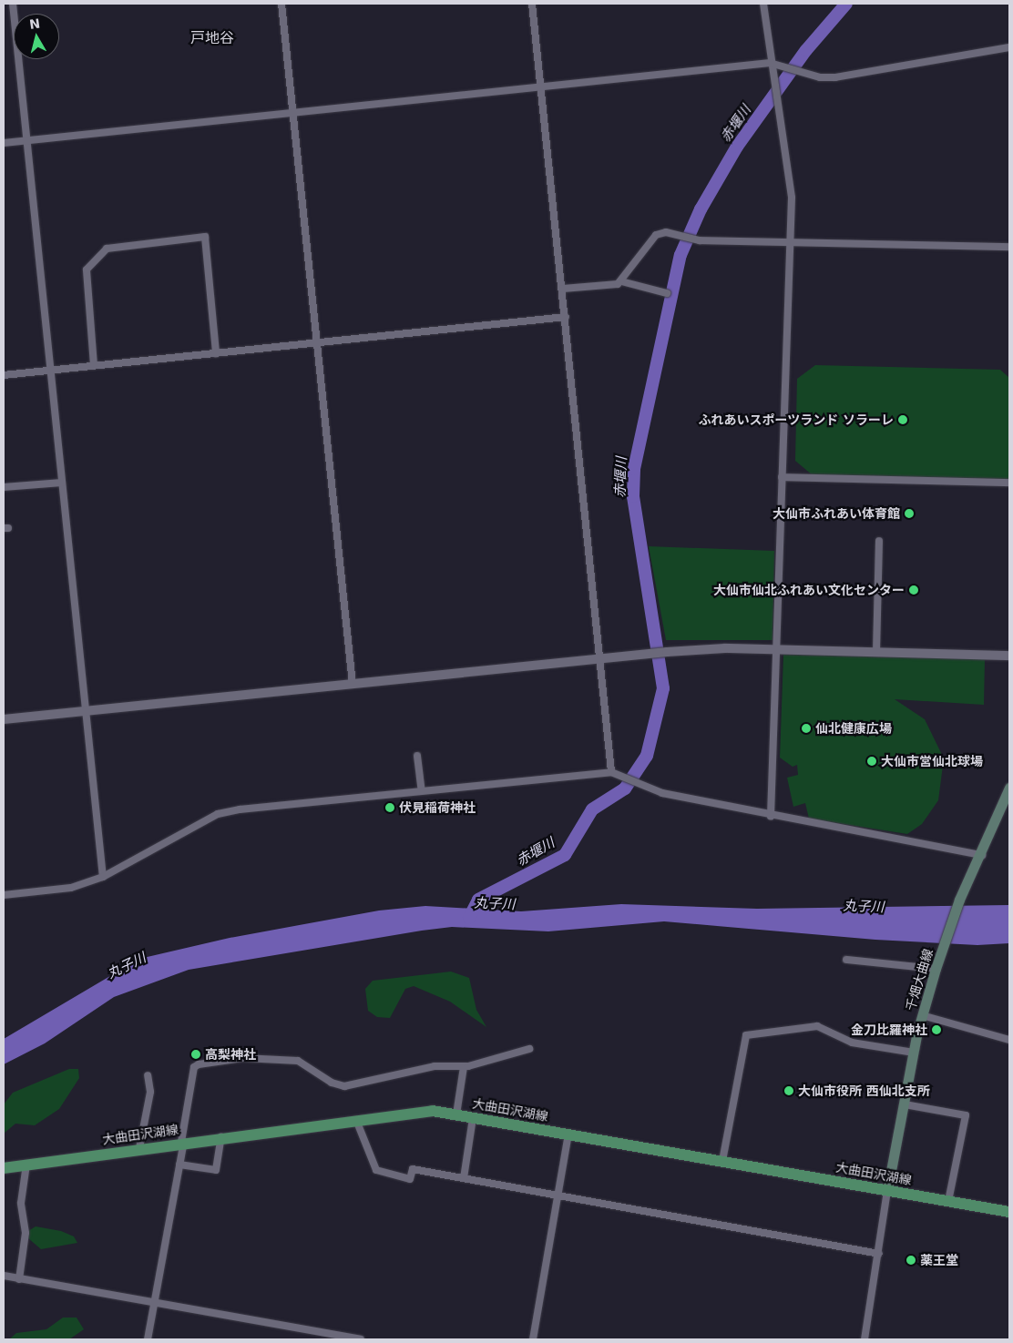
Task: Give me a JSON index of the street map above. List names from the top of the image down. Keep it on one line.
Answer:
{"streets":{"main road":["千畑大曲線","大曲田沢湖線"]},"crossings":[["千畑大曲線","大曲田沢湖線"]],"districts":["戸地谷"],"water":["赤堰川","丸子川"],"places":["ふれあいスポーツランド ソラーレ","大仙市ふれあい体育館","大仙市仙北ふれあい文化センター","仙北健康広場","大仙市営仙北球場","伏見稲荷神社","金刀比羅神社","高梨神社","大仙市役所 西仙北支所","薬王堂"],"north":"top"}
